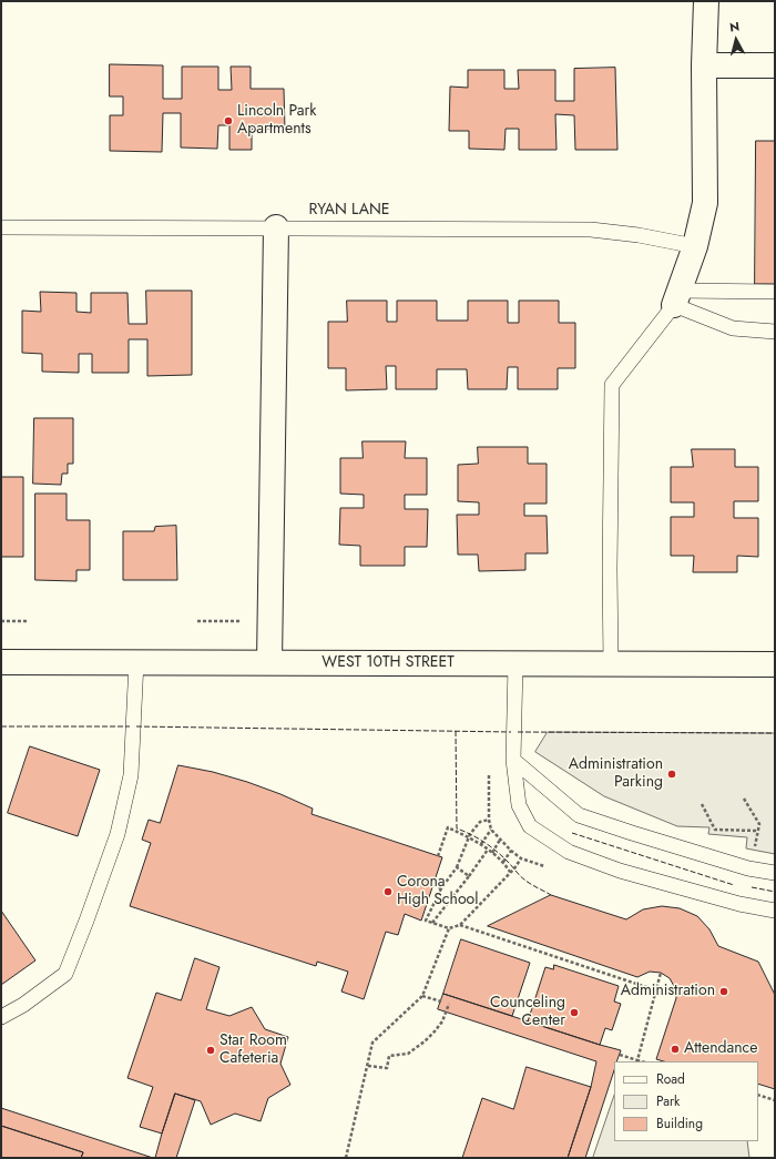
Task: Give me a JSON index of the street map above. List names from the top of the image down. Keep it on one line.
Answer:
{"streets":{"street":["WEST 10TH STREET"],"lane":["RYAN LANE"]},"places":["Lincoln Park Apartments","Administration Parking","Corona High School","Administration","Counceling Center","Attendance","Star Room Cafeteria"],"legend":["Road","Park","Building"],"north":"top"}
